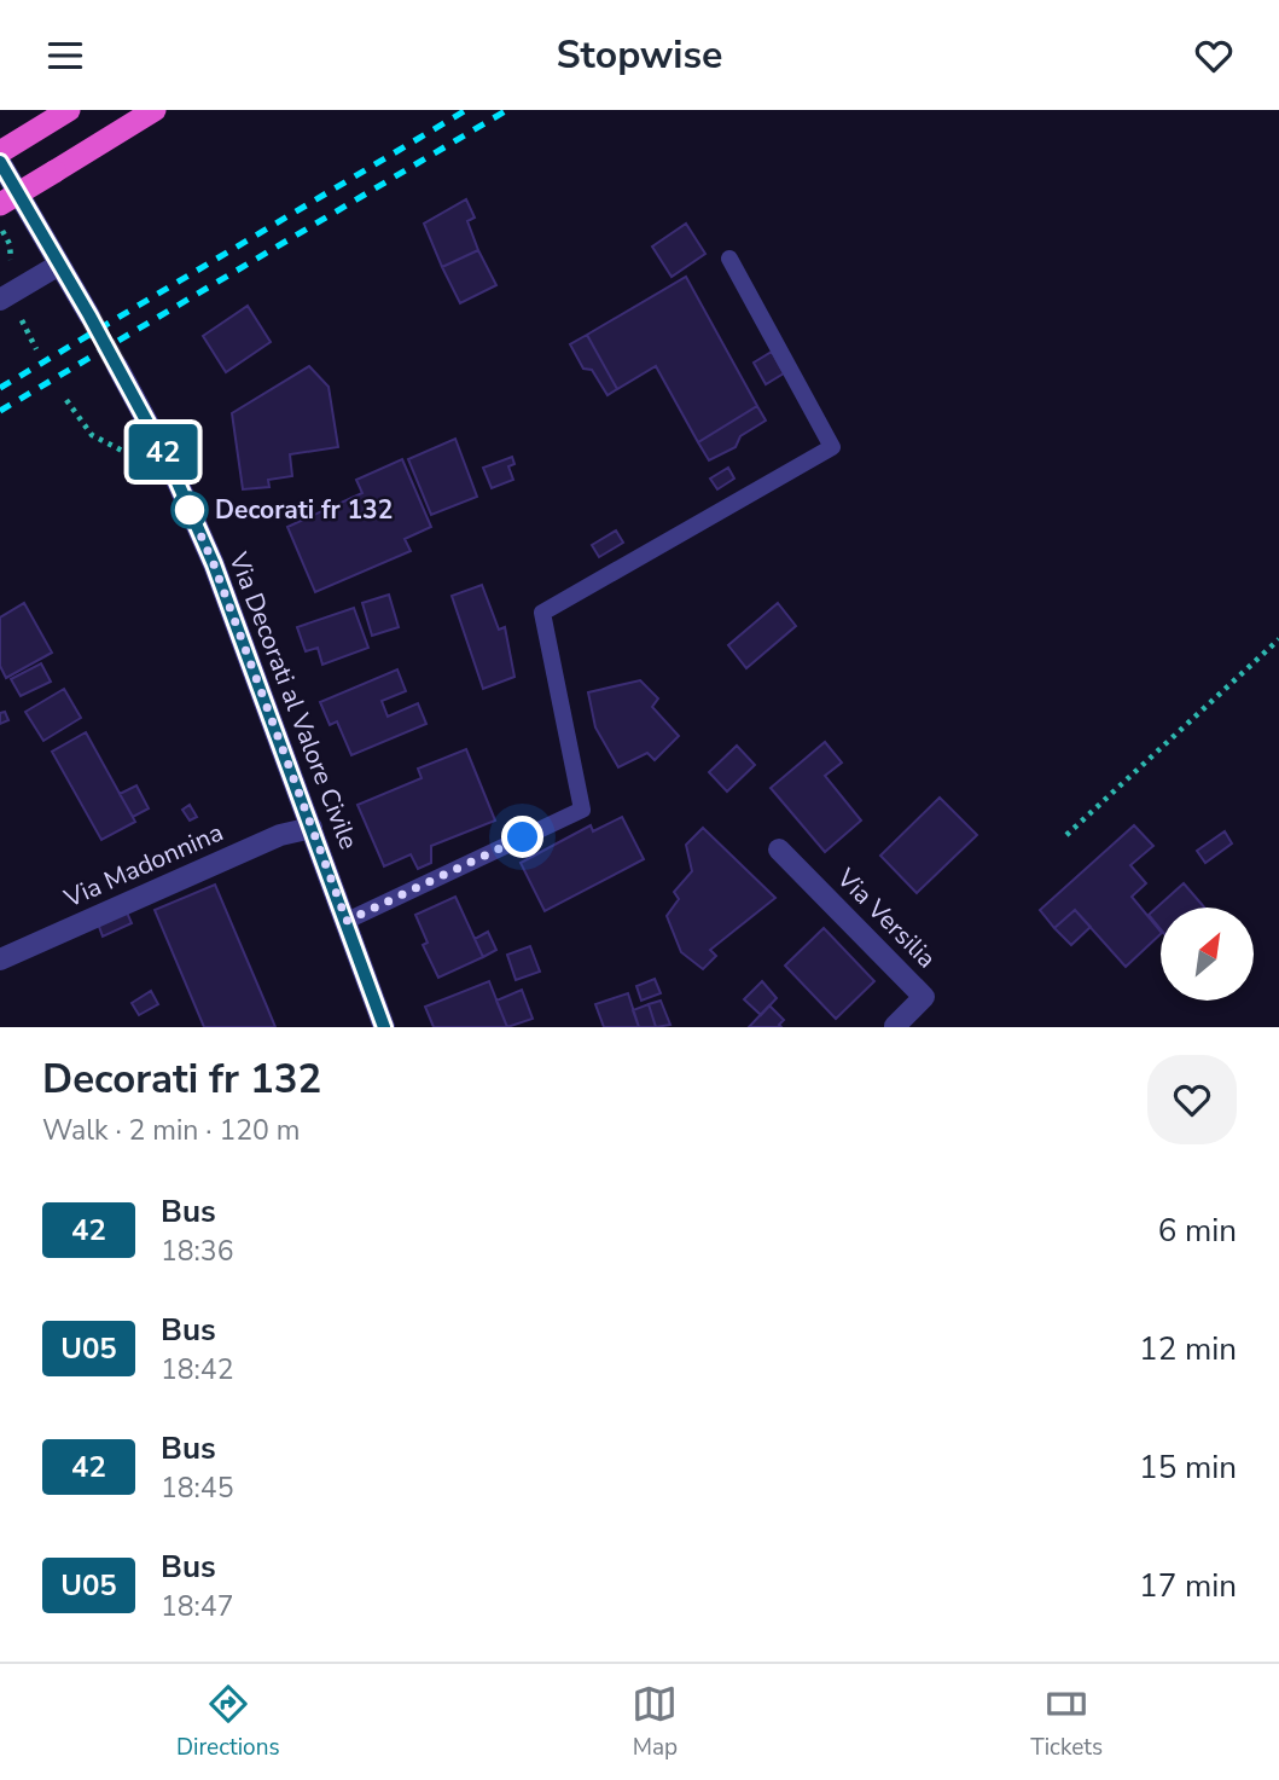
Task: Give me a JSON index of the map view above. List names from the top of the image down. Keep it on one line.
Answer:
{"streets":{"street":["Via Decorati al Valore Civile","Via Madonnina","Via Versilia"]},"crossings":[["Via Decorati al Valore Civile","Via Madonnina"]],"places":["Decorati fr 132"],"lines":["bus line 42"],"north":"top right","page":{"header":"Stopwise","on_map":"42","heading":["Decorati fr 132","Walk · 2 min · 120 m"],"list":[{"mark":"42","name":"Bus","note":"18:36","value":"6 min"},{"mark":"U05","name":"Bus","note":"18:42","value":"12 min"},{"mark":"42","name":"Bus","note":"18:45","value":"15 min"},{"mark":"U05","name":"Bus","note":"18:47","value":"17 min"}],"tabs":["Directions","Map","Tickets"]}}
